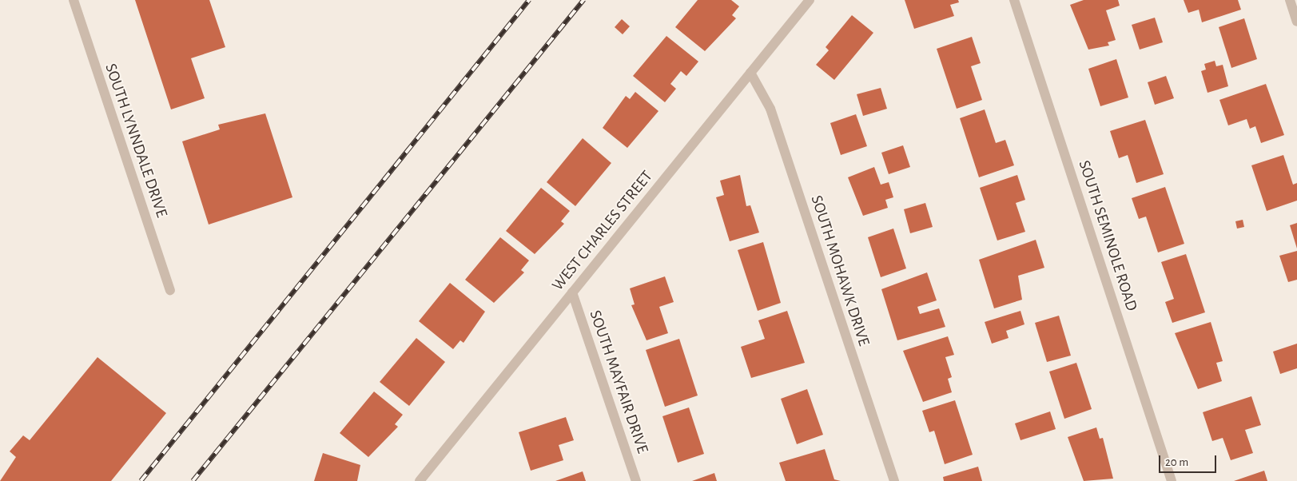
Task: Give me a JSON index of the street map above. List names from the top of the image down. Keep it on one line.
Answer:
{"streets":{"street":["SOUTH LYNNDALE DRIVE","WEST CHARLES STREET","SOUTH SEMINOLE ROAD","SOUTH MOHAWK DRIVE","SOUTH MAYFAIR DRIVE"]},"crossings":[["WEST CHARLES STREET","SOUTH MOHAWK DRIVE"],["WEST CHARLES STREET","SOUTH MAYFAIR DRIVE"]],"scale_bar":"20 m"}
